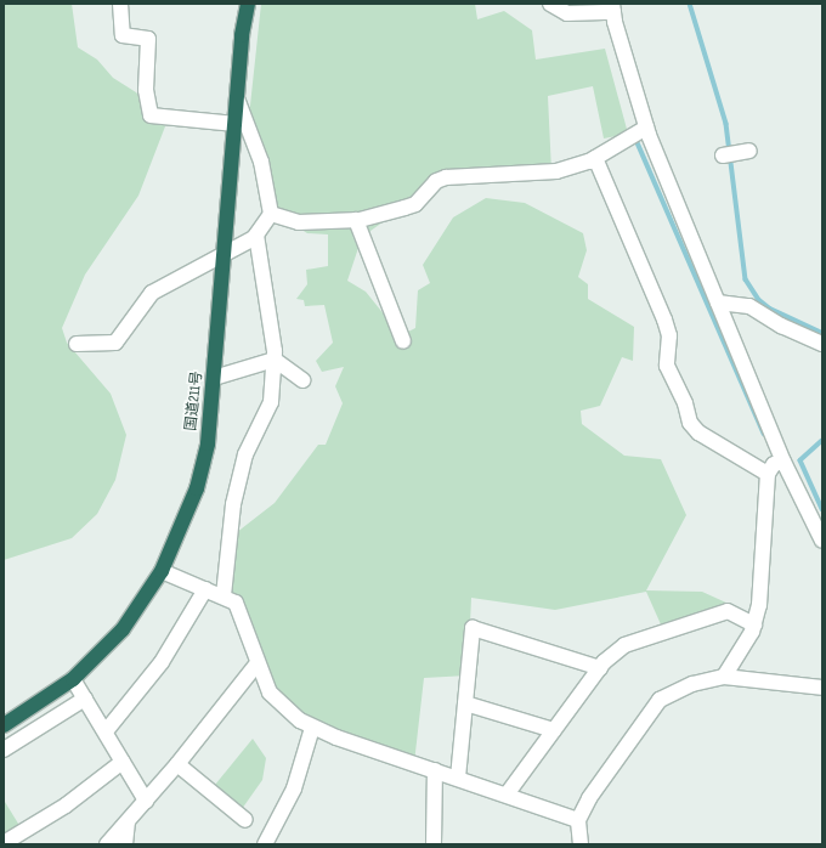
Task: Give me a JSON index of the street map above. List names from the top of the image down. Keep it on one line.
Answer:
{"streets":{"highway":["国道211号"]}}
